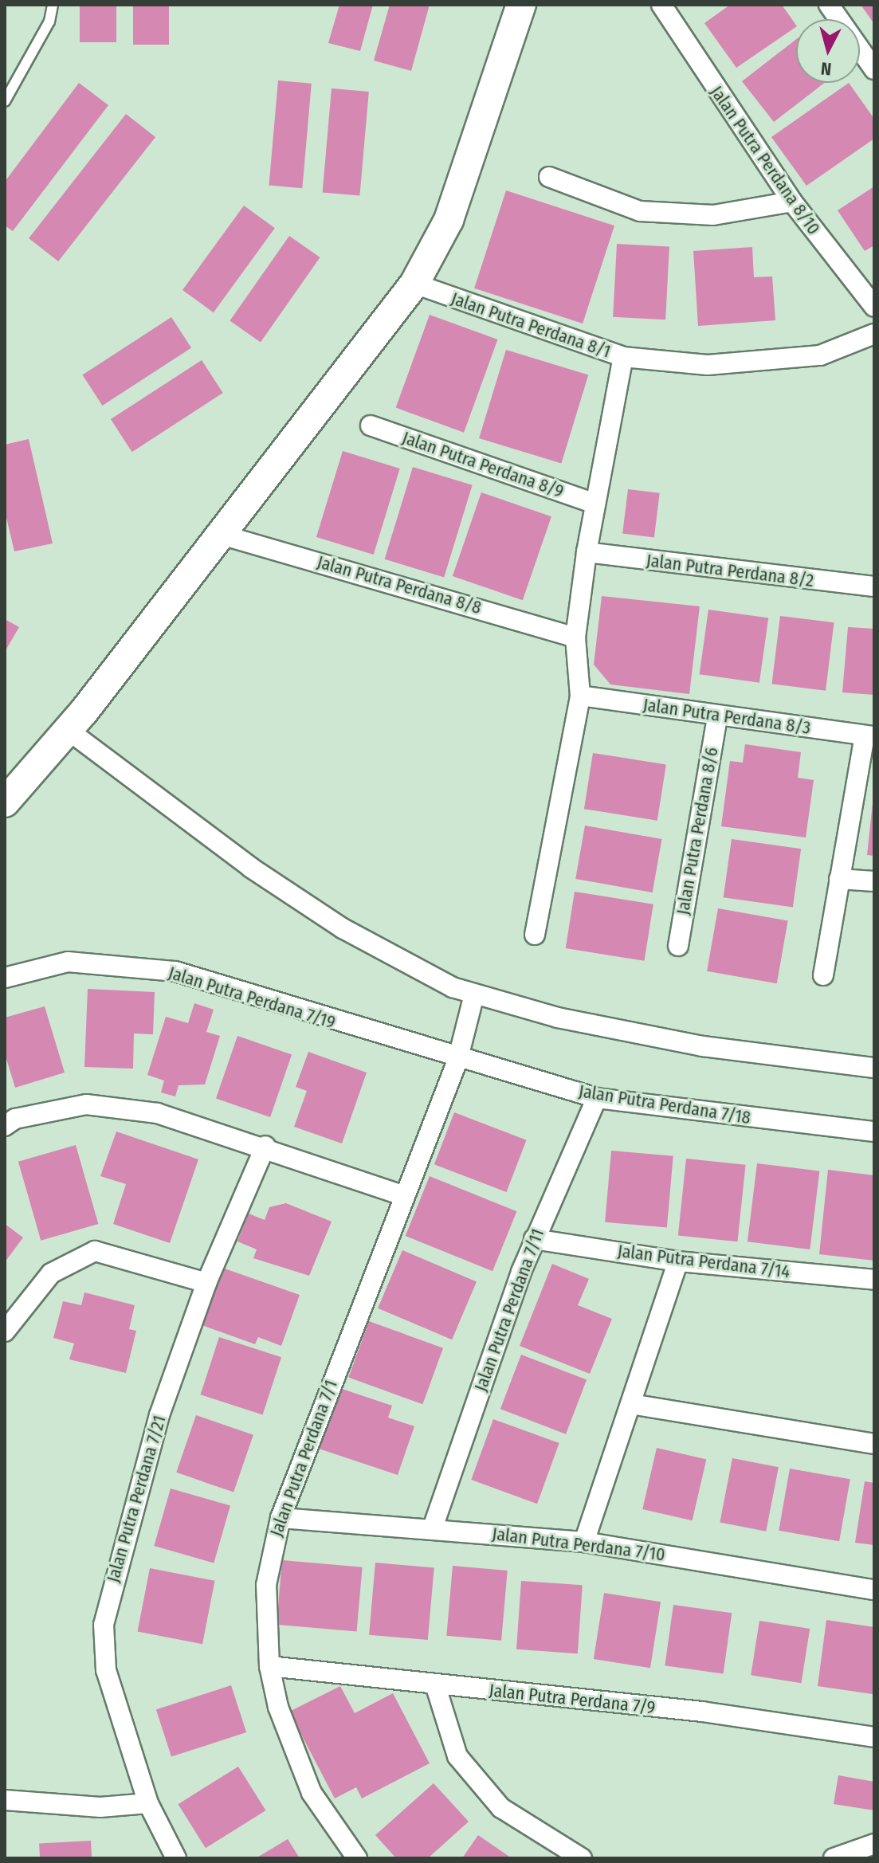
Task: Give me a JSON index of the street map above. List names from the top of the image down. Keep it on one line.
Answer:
{"streets":{"street":["Jalan Putra Perdana 8/10","Jalan Putra Perdana 8/1","Jalan Putra Perdana 8/9","Jalan Putra Perdana 8/2","Jalan Putra Perdana 8/8","Jalan Putra Perdana 8/3","Jalan Putra Perdana 8/6","Jalan Putra Perdana 7/19","Jalan Putra Perdana 7/18","Jalan Putra Perdana 7/14","Jalan Putra Perdana 7/11","Jalan Putra Perdana 7/1","Jalan Putra Perdana 7/21","Jalan Putra Perdana 7/10","Jalan Putra Perdana 7/9"]},"crossings":[["Jalan Putra Perdana 8/3","Jalan Putra Perdana 8/6"],["Jalan Putra Perdana 7/19","Jalan Putra Perdana 7/18"],["Jalan Putra Perdana 7/19","Jalan Putra Perdana 7/1"],["Jalan Putra Perdana 7/18","Jalan Putra Perdana 7/11"],["Jalan Putra Perdana 7/18","Jalan Putra Perdana 7/1"],["Jalan Putra Perdana 7/14","Jalan Putra Perdana 7/11"],["Jalan Putra Perdana 7/11","Jalan Putra Perdana 7/10"],["Jalan Putra Perdana 7/1","Jalan Putra Perdana 7/10"],["Jalan Putra Perdana 7/1","Jalan Putra Perdana 7/9"]],"north":"bottom"}
